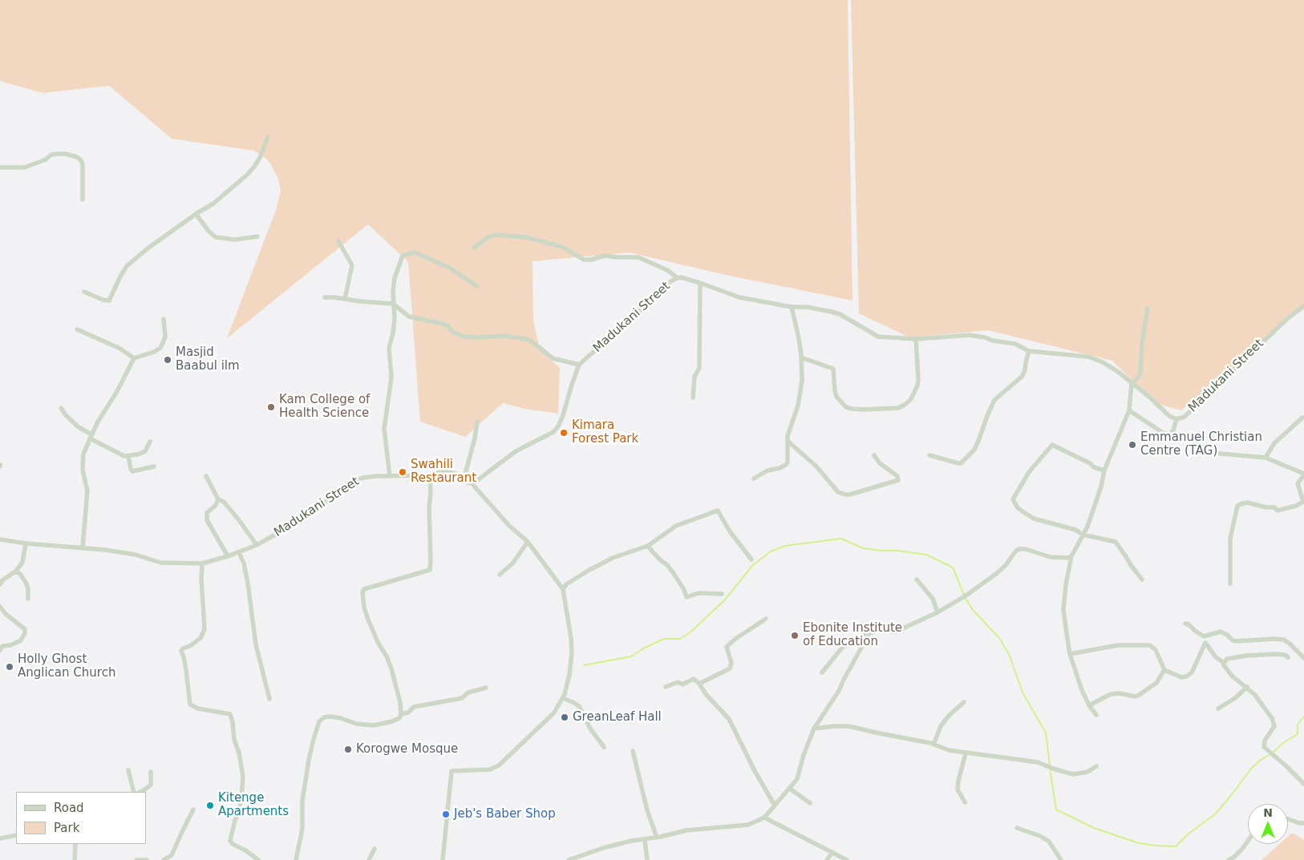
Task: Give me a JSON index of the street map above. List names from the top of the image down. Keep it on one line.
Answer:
{"streets":{"street":["Madukani Street"]},"places":["Masjid Baabul ilm","Kam College of Health Science","Kimara Forest Park","Emmanuel Christian Centre (TAG)","Swahili Restaurant","Ebonite Institute of Education","Holly Ghost Anglican Church","GreanLeaf Hall","Korogwe Mosque","Kitenge Apartments","Jeb's Baber Shop"],"legend":["Road","Park"],"north":"top"}
